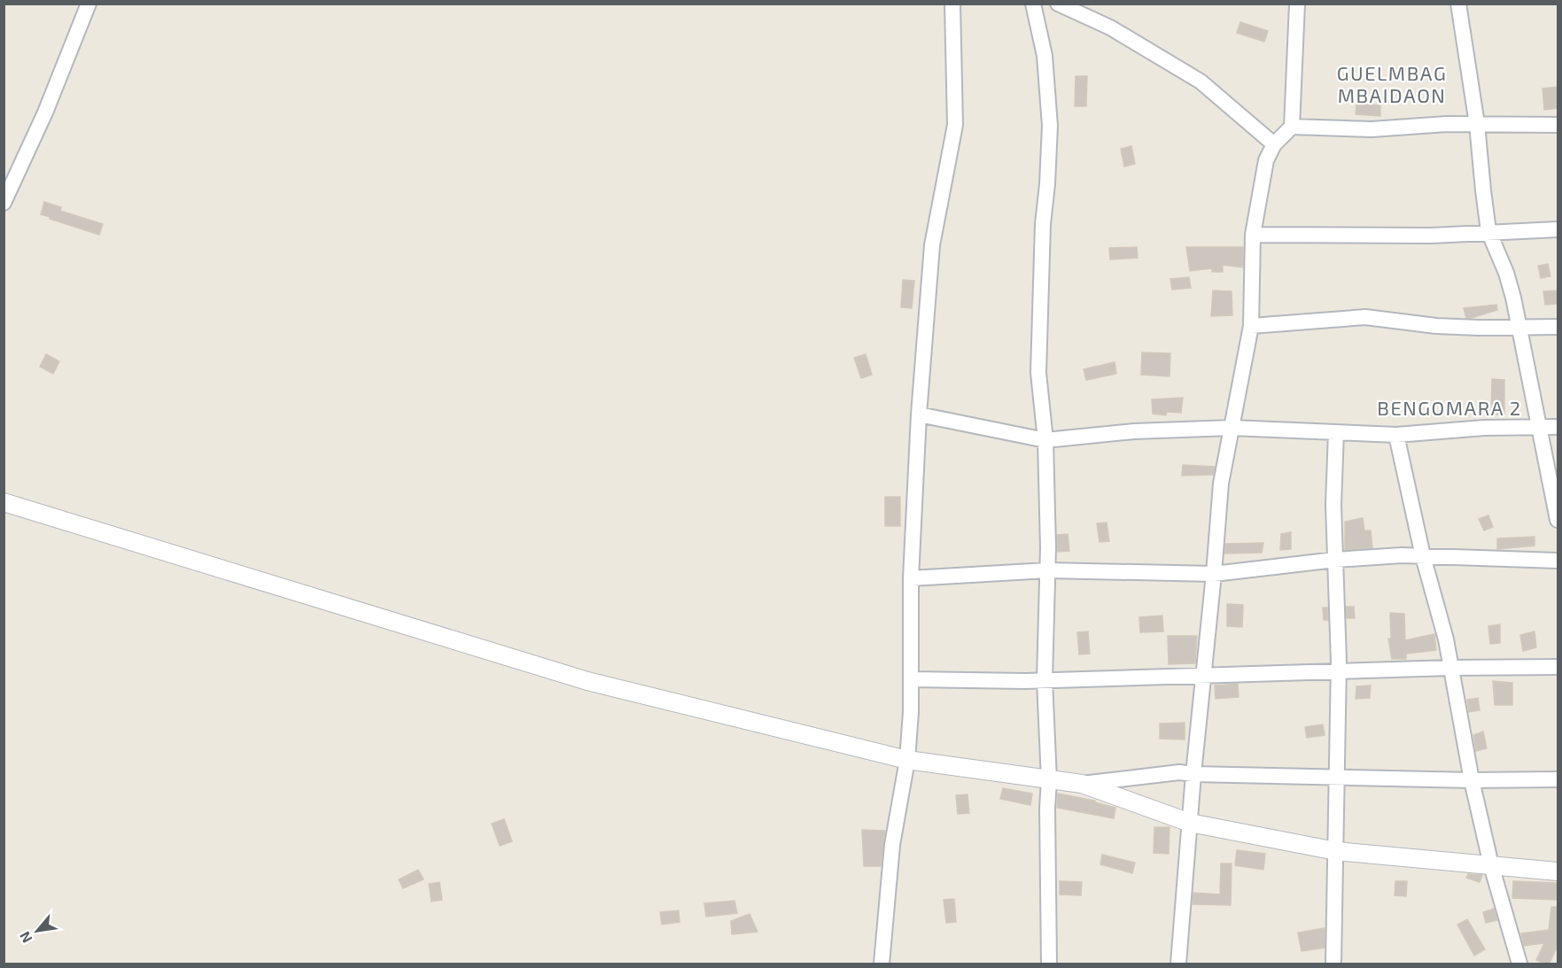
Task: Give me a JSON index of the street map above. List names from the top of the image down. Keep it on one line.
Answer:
{"districts":["GUELMBAG MBAIDAON","BENGOMARA 2"],"north":"bottom left"}
